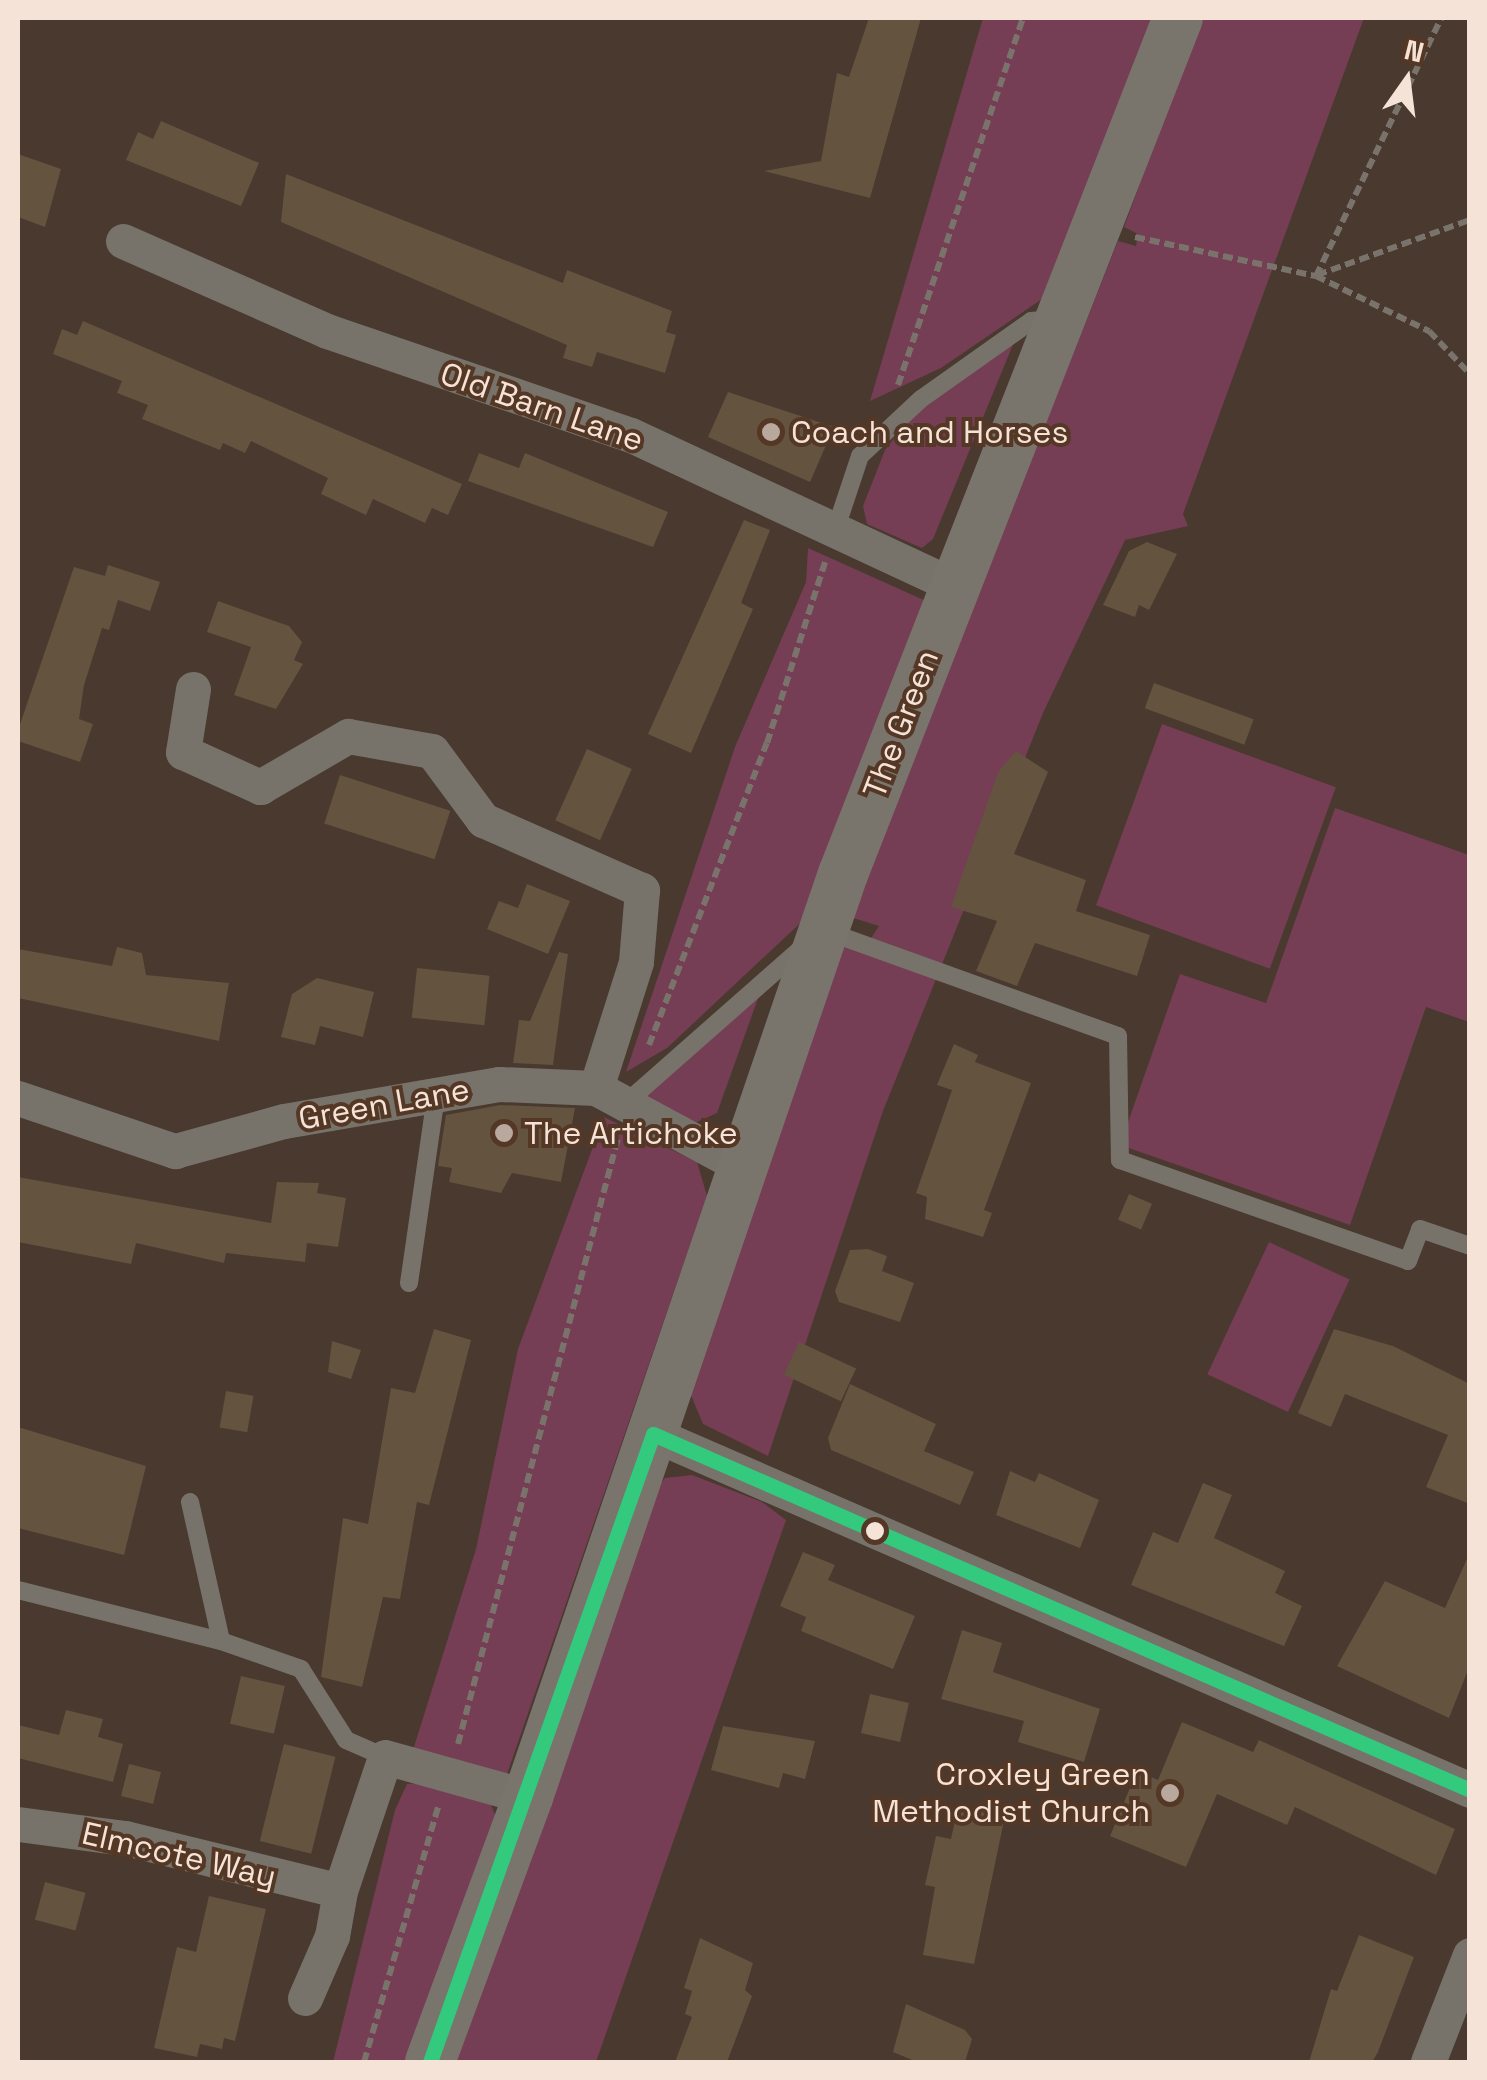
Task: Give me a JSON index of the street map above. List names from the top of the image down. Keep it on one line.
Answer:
{"streets":{"street":["Old Barn Lane","The Green","Green Lane","Elmcote Way"]},"crossings":[["Old Barn Lane","The Green"],["The Green","Green Lane"]],"places":["Coach and Horses","The Artichoke","Croxley Green Methodist Church"],"north":"top"}
